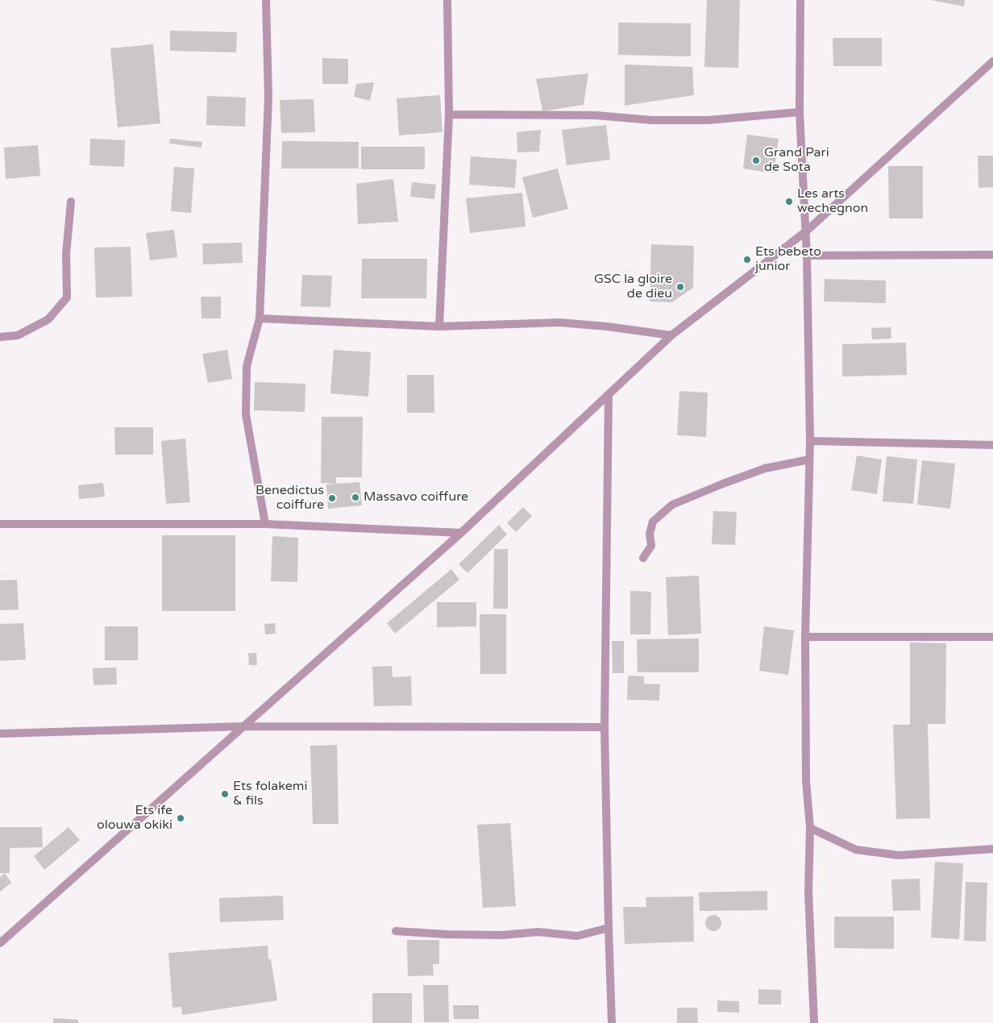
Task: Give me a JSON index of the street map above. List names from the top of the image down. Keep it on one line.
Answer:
{"places":["Grand Pari de Sota","Les arts wechegnon","Ets bebeto junior","GSC la gloire de dieu","Massavo coiffure","Benedictus coiffure","Ets folakemi & fils","Ets ife olouwa okiki"]}
